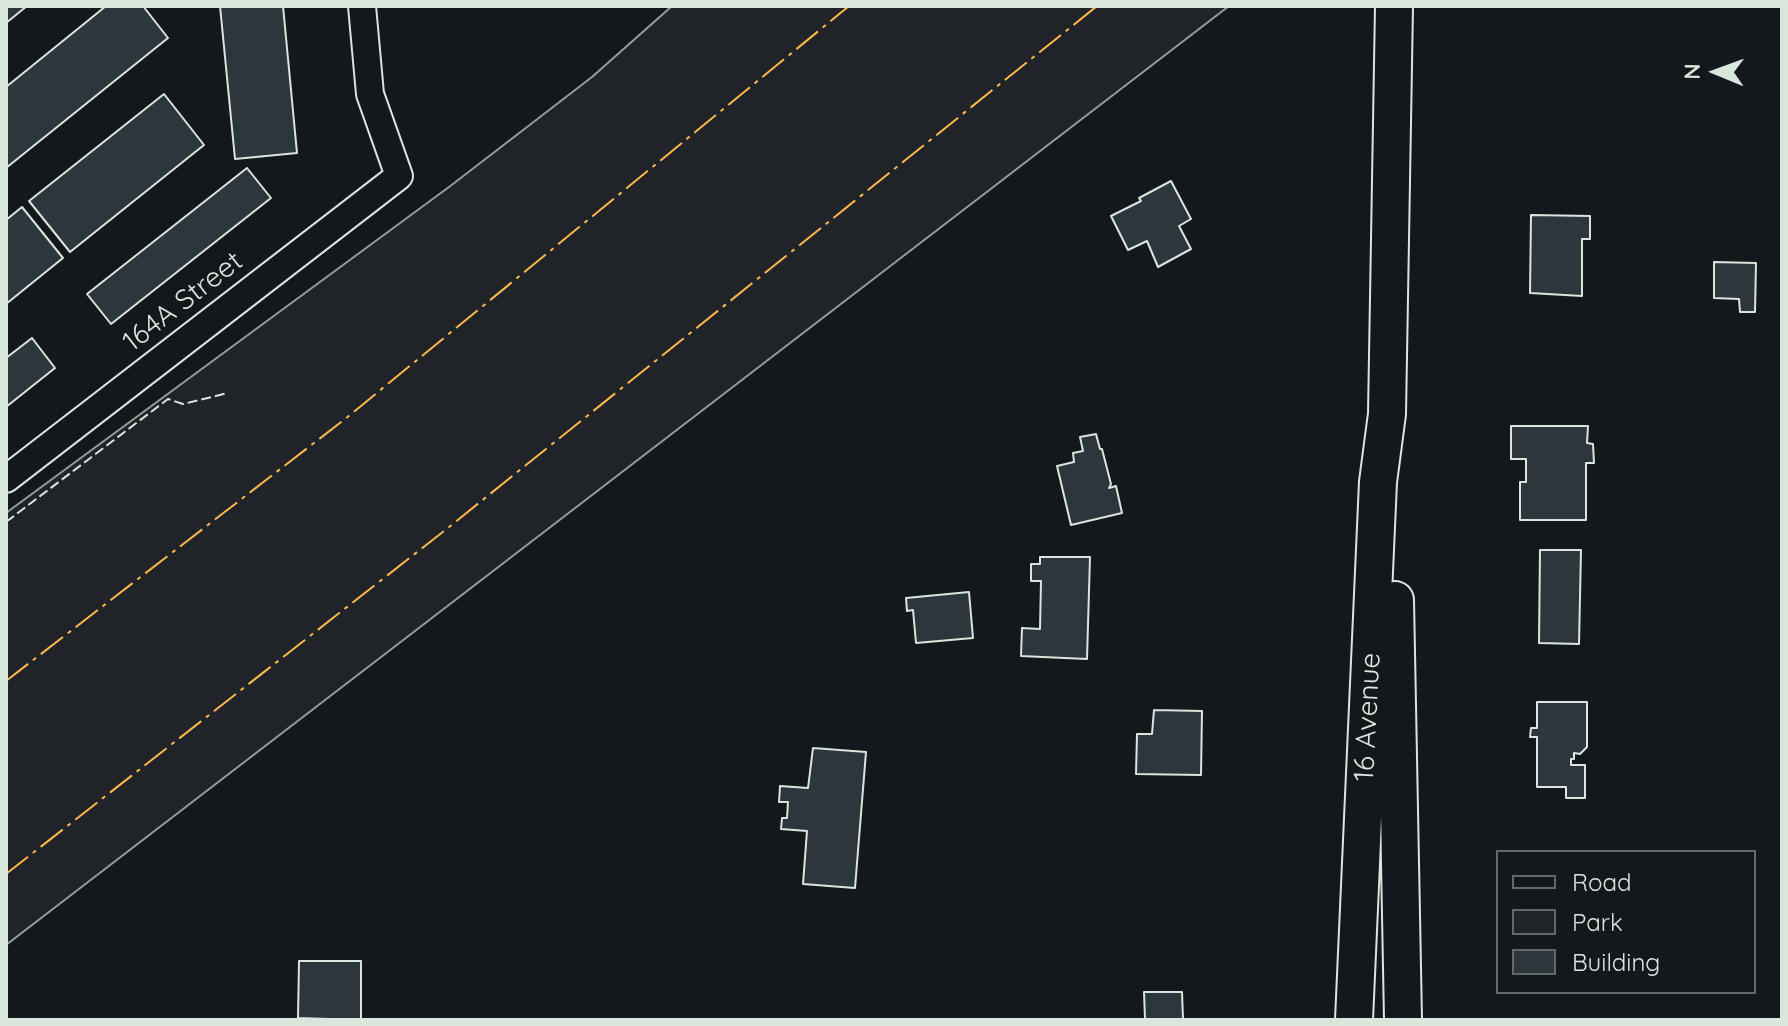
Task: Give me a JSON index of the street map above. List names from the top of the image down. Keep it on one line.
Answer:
{"streets":{"main road":["16 Avenue"],"street":["164A Street"]},"legend":["Road","Park","Building"],"north":"left"}
